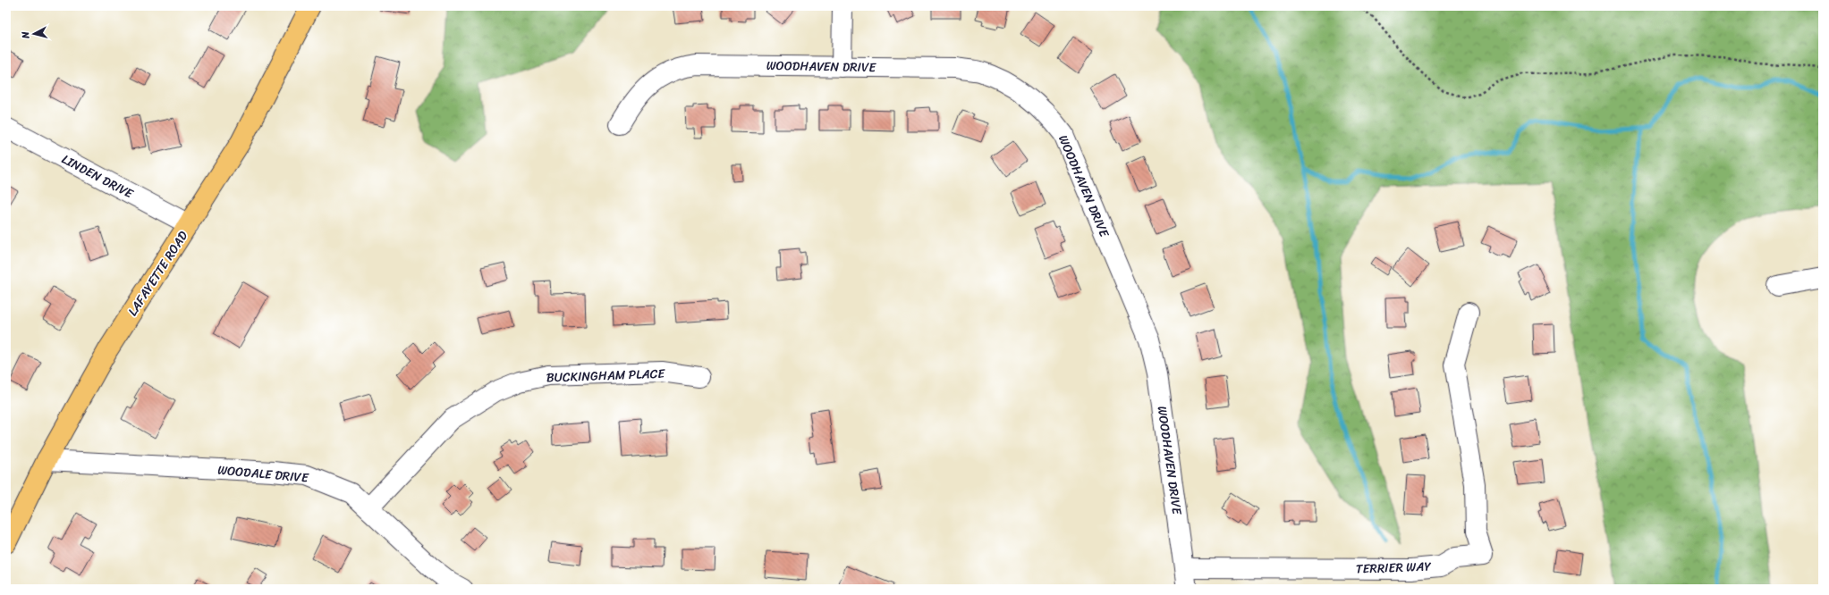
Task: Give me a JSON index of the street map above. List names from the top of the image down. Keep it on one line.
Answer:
{"streets":{"main road":["LAFAYETTE ROAD"],"street":["WOODHAVEN DRIVE","LINDEN DRIVE","BUCKINGHAM PLACE","WOODALE DRIVE","TERRIER WAY"]},"crossings":[["WOODHAVEN DRIVE","TERRIER WAY"],["LINDEN DRIVE","LAFAYETTE ROAD"],["LAFAYETTE ROAD","WOODALE DRIVE"],["BUCKINGHAM PLACE","WOODALE DRIVE"]],"north":"left"}
